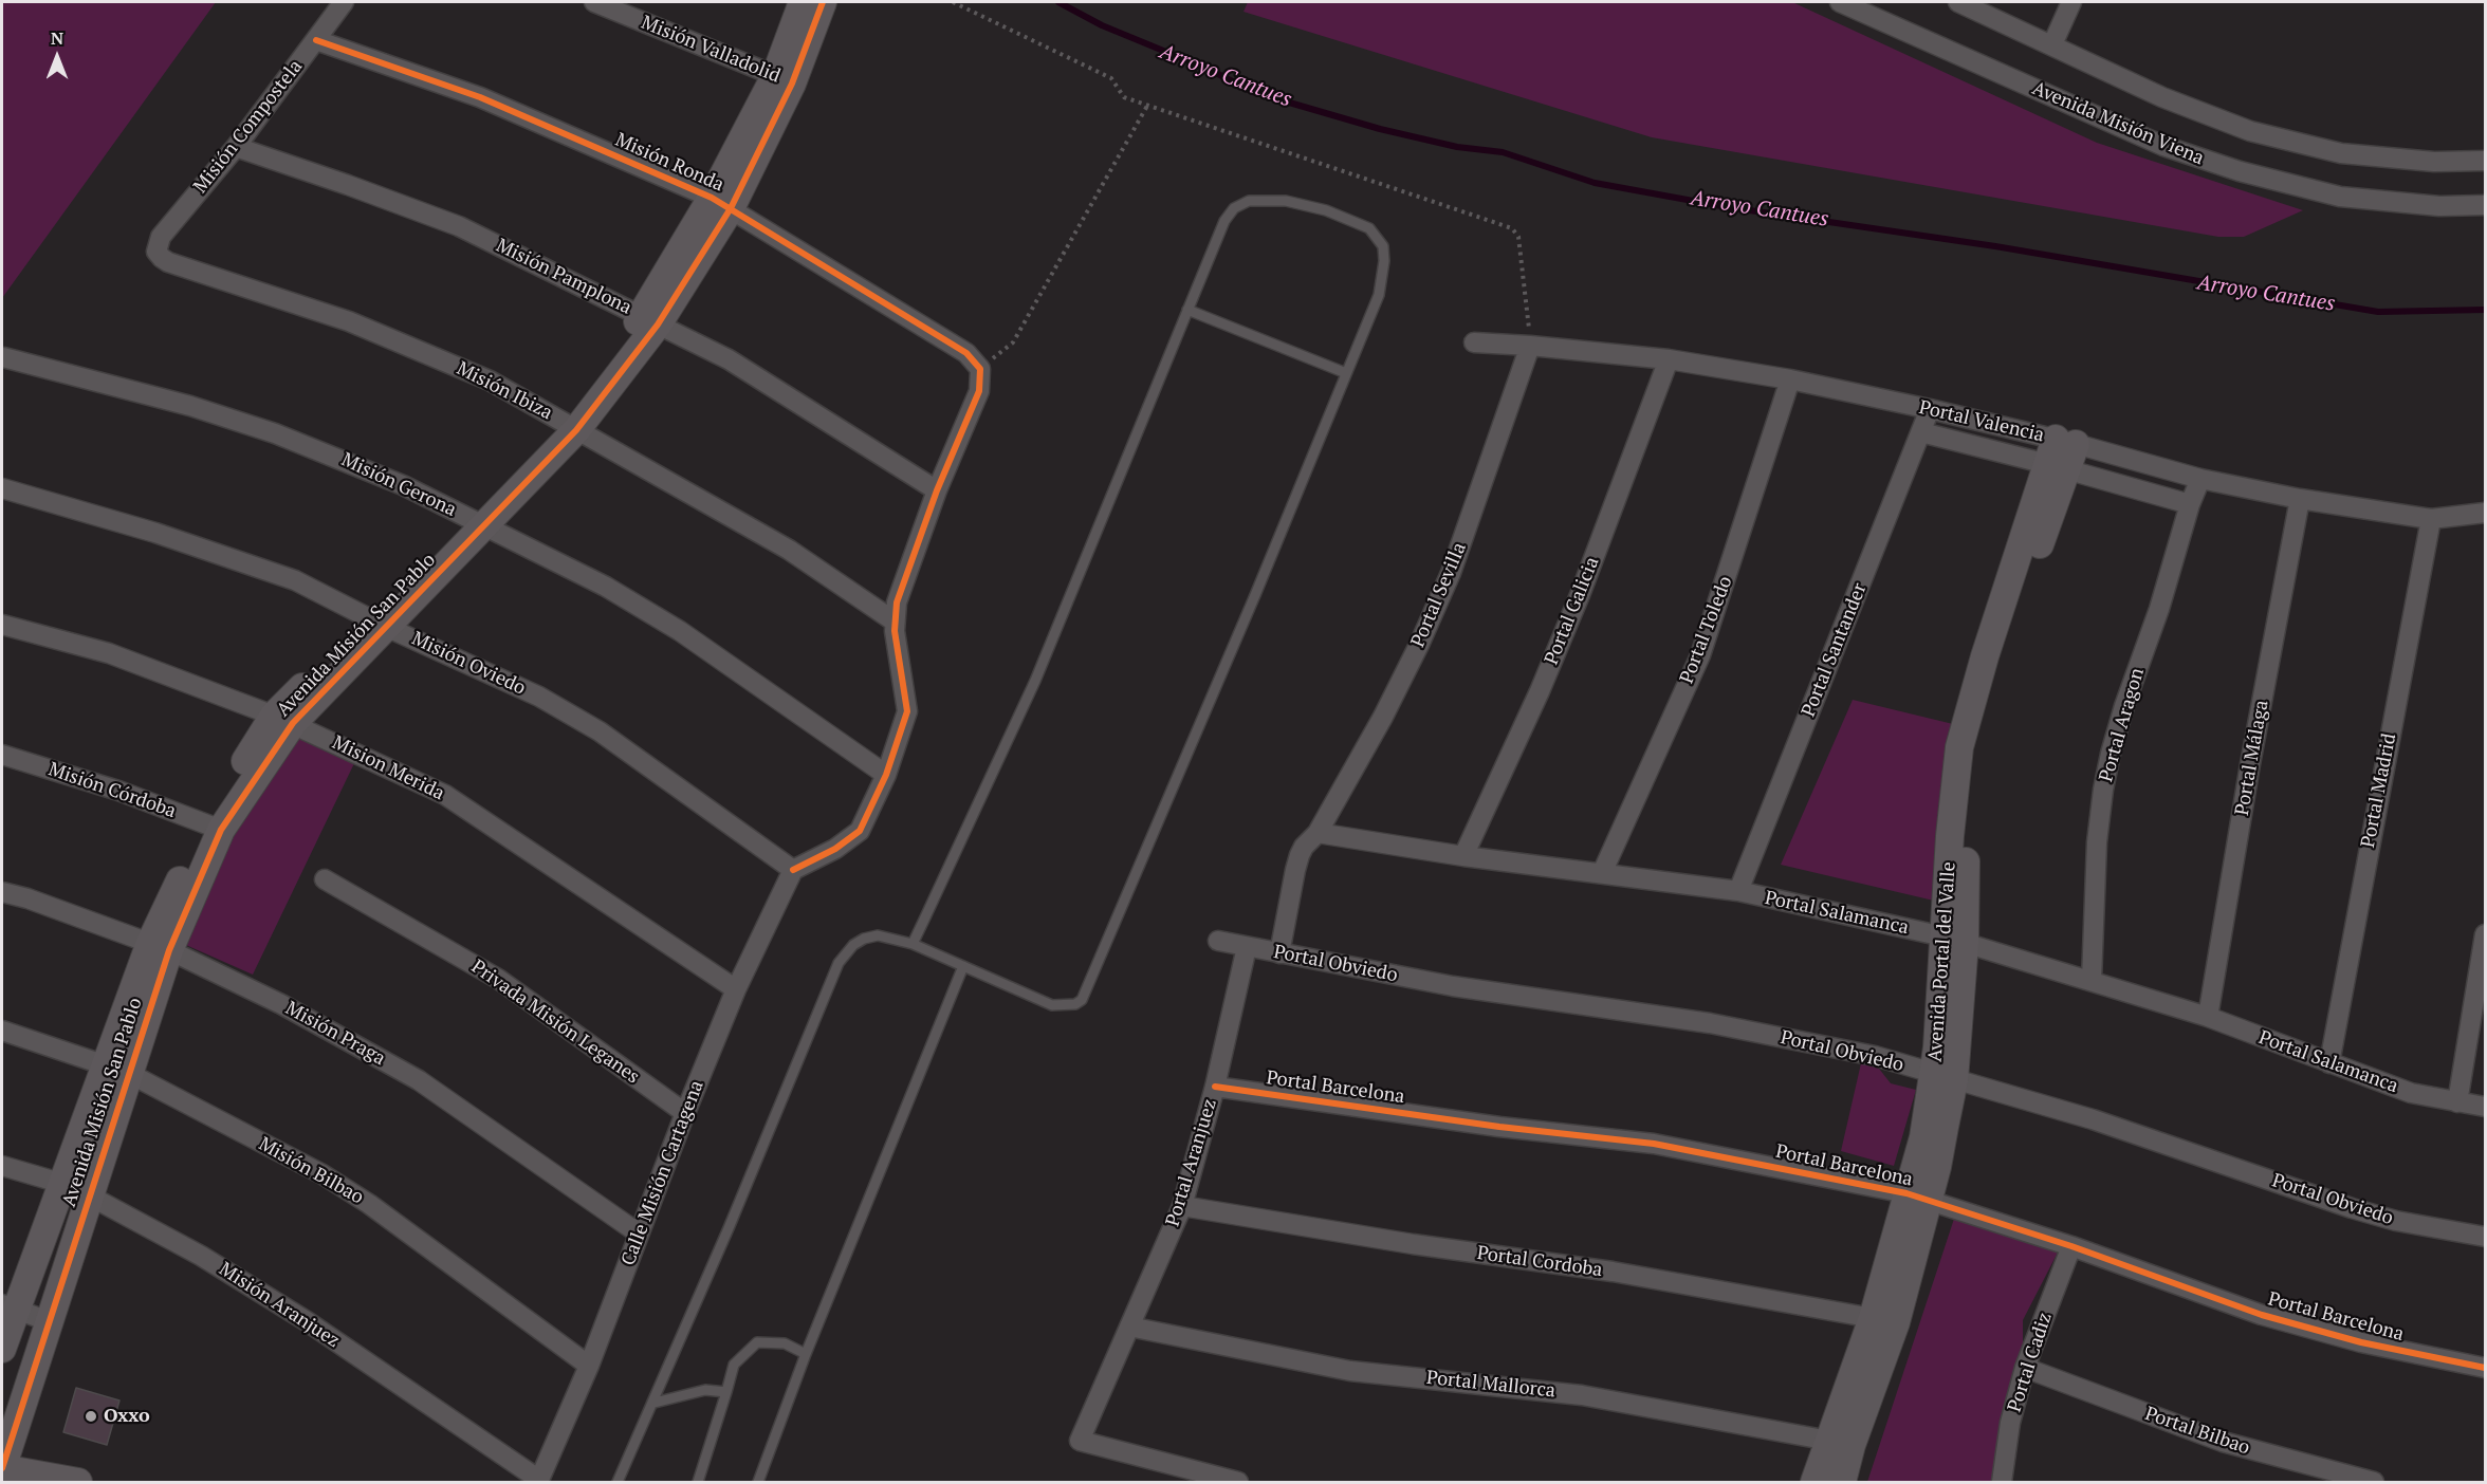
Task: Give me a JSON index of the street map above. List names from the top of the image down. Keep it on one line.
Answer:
{"streets":{"street":["Misión Valladolid","Avenida Misión Viena","Misión Compostela","Misión Ronda","Misión Pamplona","Misión Ibiza","Portal Valencia","Misión Gerona","Portal Sevilla","Portal Galicia","Portal Toledo","Avenida Misión San Pablo","Portal Santander","Misión Oviedo","Portal Aragon","Portal Málaga","Mision Merida","Misión Córdoba","Portal Madrid","Portal Salamanca","Avenida Portal del Valle","Portal Obviedo","Privada Misión Leganes","Misión Praga","Portal Barcelona","Portal Aranjuez","Misión Bilbao","Calle Misión Cartagena","Portal Cordoba","Misión Aranjuez","Portal Cadiz","Portal Mallorca","Portal Bilbao"]},"crossings":[["Misión Valladolid","Avenida Misión San Pablo"],["Misión Compostela","Misión Ronda"],["Misión Compostela","Misión Pamplona"],["Misión Compostela","Misión Ibiza"],["Misión Ronda","Avenida Misión San Pablo"],["Misión Pamplona","Avenida Misión San Pablo"],["Misión Ibiza","Avenida Misión San Pablo"],["Portal Valencia","Portal Sevilla"],["Portal Valencia","Portal Galicia"],["Portal Valencia","Portal Toledo"],["Portal Valencia","Portal Santander"],["Portal Valencia","Portal Aragon"],["Portal Valencia","Portal Málaga"],["Portal Valencia","Portal Madrid"],["Portal Valencia","Avenida Portal del Valle"],["Misión Gerona","Avenida Misión San Pablo"],["Portal Sevilla","Portal Salamanca"],["Portal Sevilla","Portal Obviedo"],["Portal Galicia","Portal Salamanca"],["Portal Toledo","Portal Salamanca"],["Avenida Misión San Pablo","Misión Oviedo"],["Avenida Misión San Pablo","Mision Merida"],["Avenida Misión San Pablo","Misión Córdoba"],["Avenida Misión San Pablo","Misión Praga"],["Avenida Misión San Pablo","Misión Bilbao"],["Avenida Misión San Pablo","Misión Aranjuez"],["Portal Santander","Portal Salamanca"],["Misión Oviedo","Calle Misión Cartagena"],["Portal Aragon","Portal Salamanca"],["Portal Málaga","Portal Salamanca"],["Mision Merida","Calle Misión Cartagena"],["Portal Madrid","Portal Salamanca"],["Portal Salamanca","Avenida Portal del Valle"],["Avenida Portal del Valle","Portal Obviedo"],["Avenida Portal del Valle","Portal Barcelona"],["Avenida Portal del Valle","Portal Cordoba"],["Avenida Portal del Valle","Portal Mallorca"],["Portal Obviedo","Portal Aranjuez"],["Privada Misión Leganes","Calle Misión Cartagena"],["Misión Praga","Calle Misión Cartagena"],["Portal Barcelona","Portal Aranjuez"],["Portal Barcelona","Portal Cadiz"],["Portal Aranjuez","Portal Cordoba"],["Portal Aranjuez","Portal Mallorca"],["Misión Bilbao","Calle Misión Cartagena"],["Calle Misión Cartagena","Misión Aranjuez"],["Portal Cadiz","Portal Bilbao"]],"water":["Arroyo Cantues"],"places":["Oxxo"],"north":"top"}
